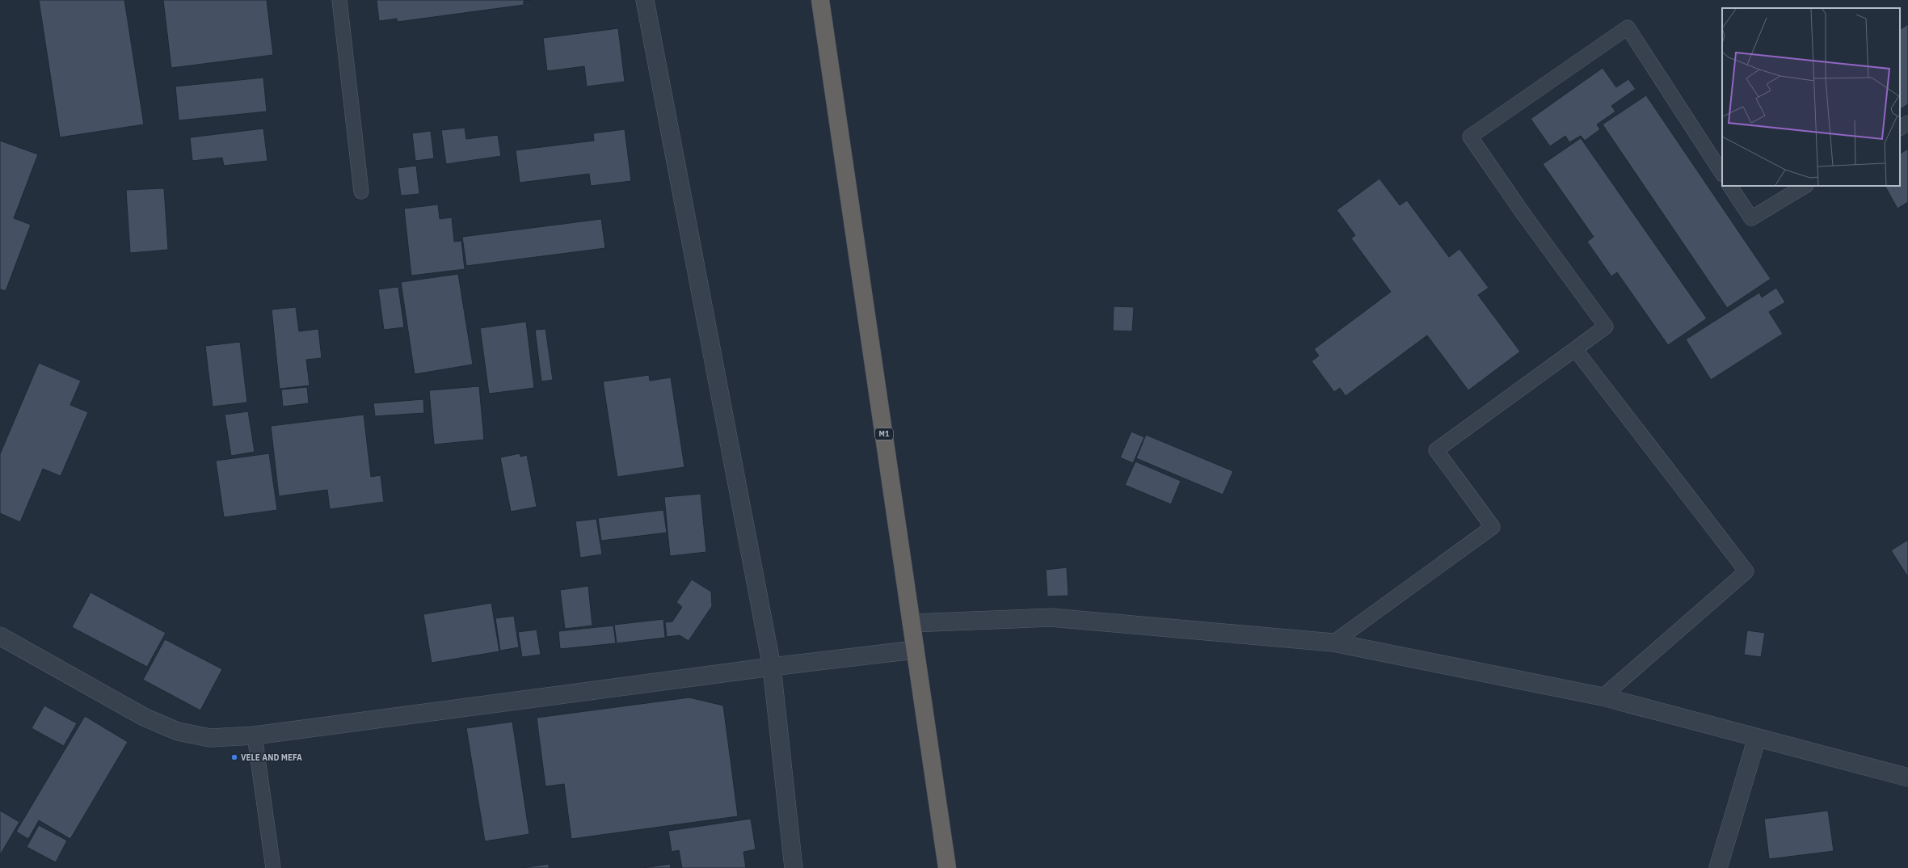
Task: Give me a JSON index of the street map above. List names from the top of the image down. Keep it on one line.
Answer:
{"streets":{"highway":["M1"]},"places":["VELE AND MEFA"]}
